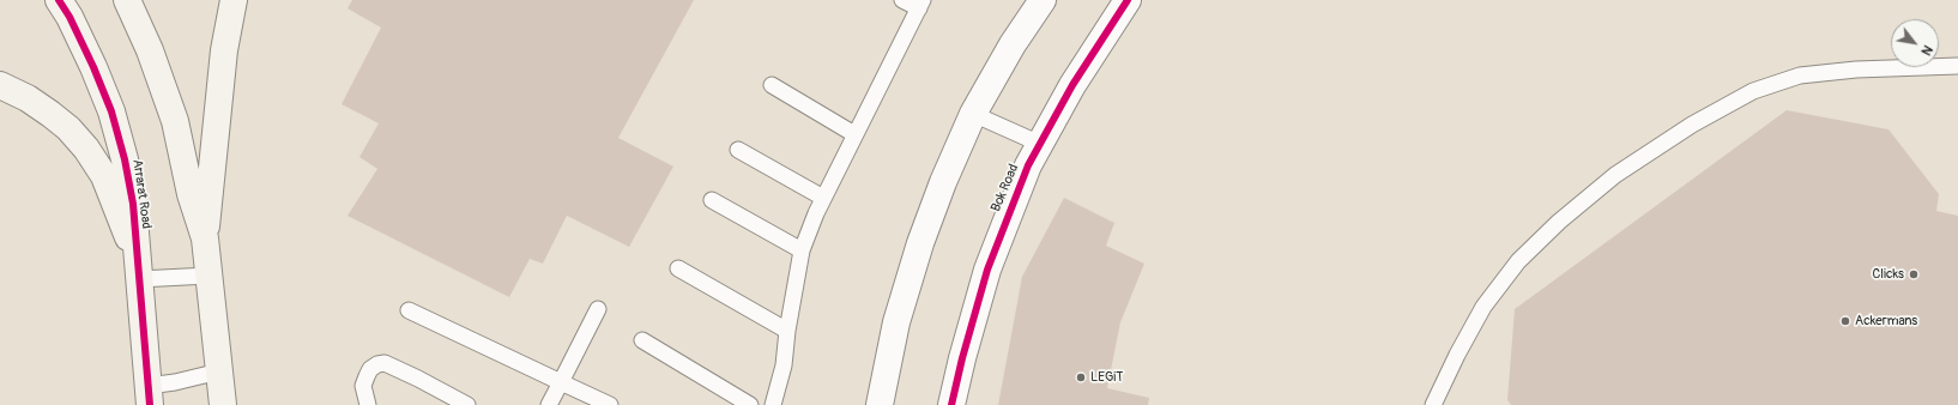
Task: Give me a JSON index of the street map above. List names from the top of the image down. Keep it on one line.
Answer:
{"streets":{"street":["Bok Road","Arrarat Road"]},"places":["Clicks","Ackermans","LEGiT"],"north":"bottom right"}
